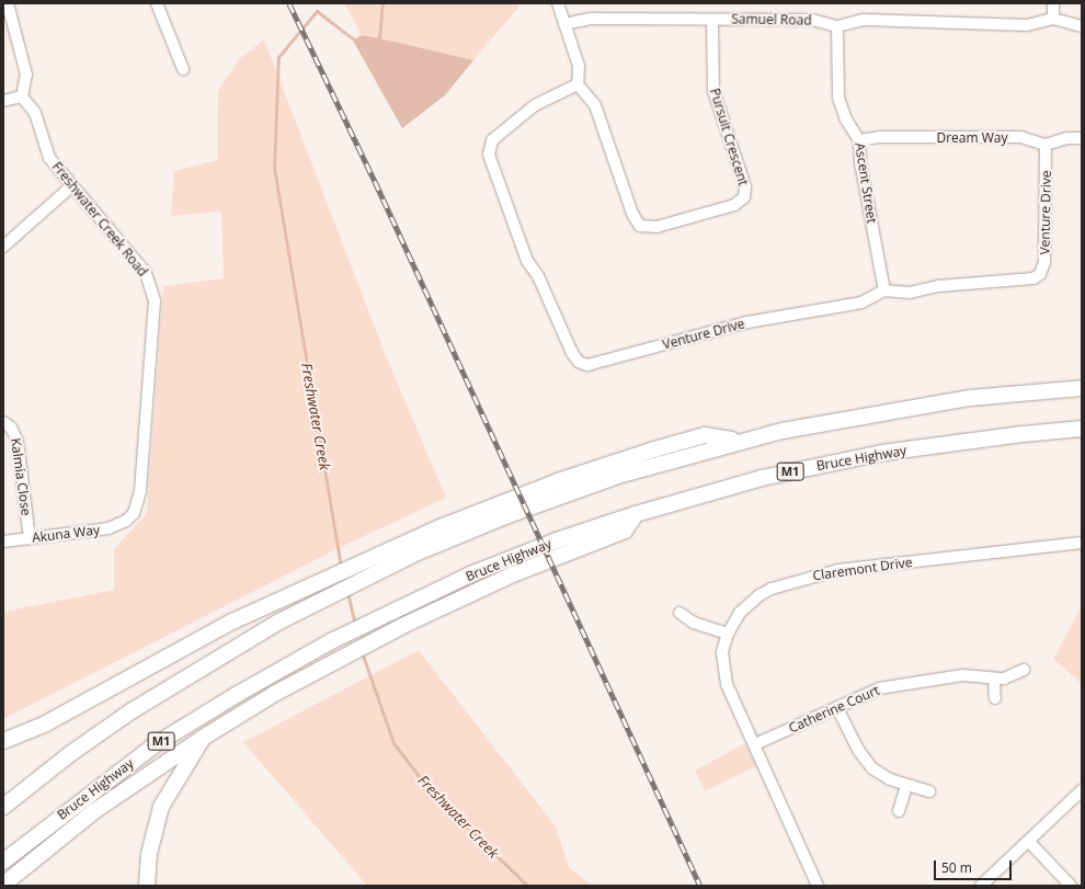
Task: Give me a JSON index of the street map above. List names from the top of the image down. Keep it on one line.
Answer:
{"streets":{"highway":["Bruce Highway","M1"],"street":["Samuel Road","Pursuit Crescent","Dream Way","Ascent Street","Venture Drive","Freshwater Creek Road","Kalmia Close","Akuna Way","Claremont Drive","Catherine Court"]},"crossings":[["Samuel Road","Pursuit Crescent"],["Samuel Road","Ascent Street"],["Pursuit Crescent","Venture Drive"],["Dream Way","Ascent Street"],["Dream Way","Venture Drive"],["Ascent Street","Venture Drive"],["Freshwater Creek Road","Akuna Way"],["Kalmia Close","Akuna Way"],["Claremont Drive","Catherine Court"]],"water":["Freshwater Creek"],"scale_bar":"50 m"}
